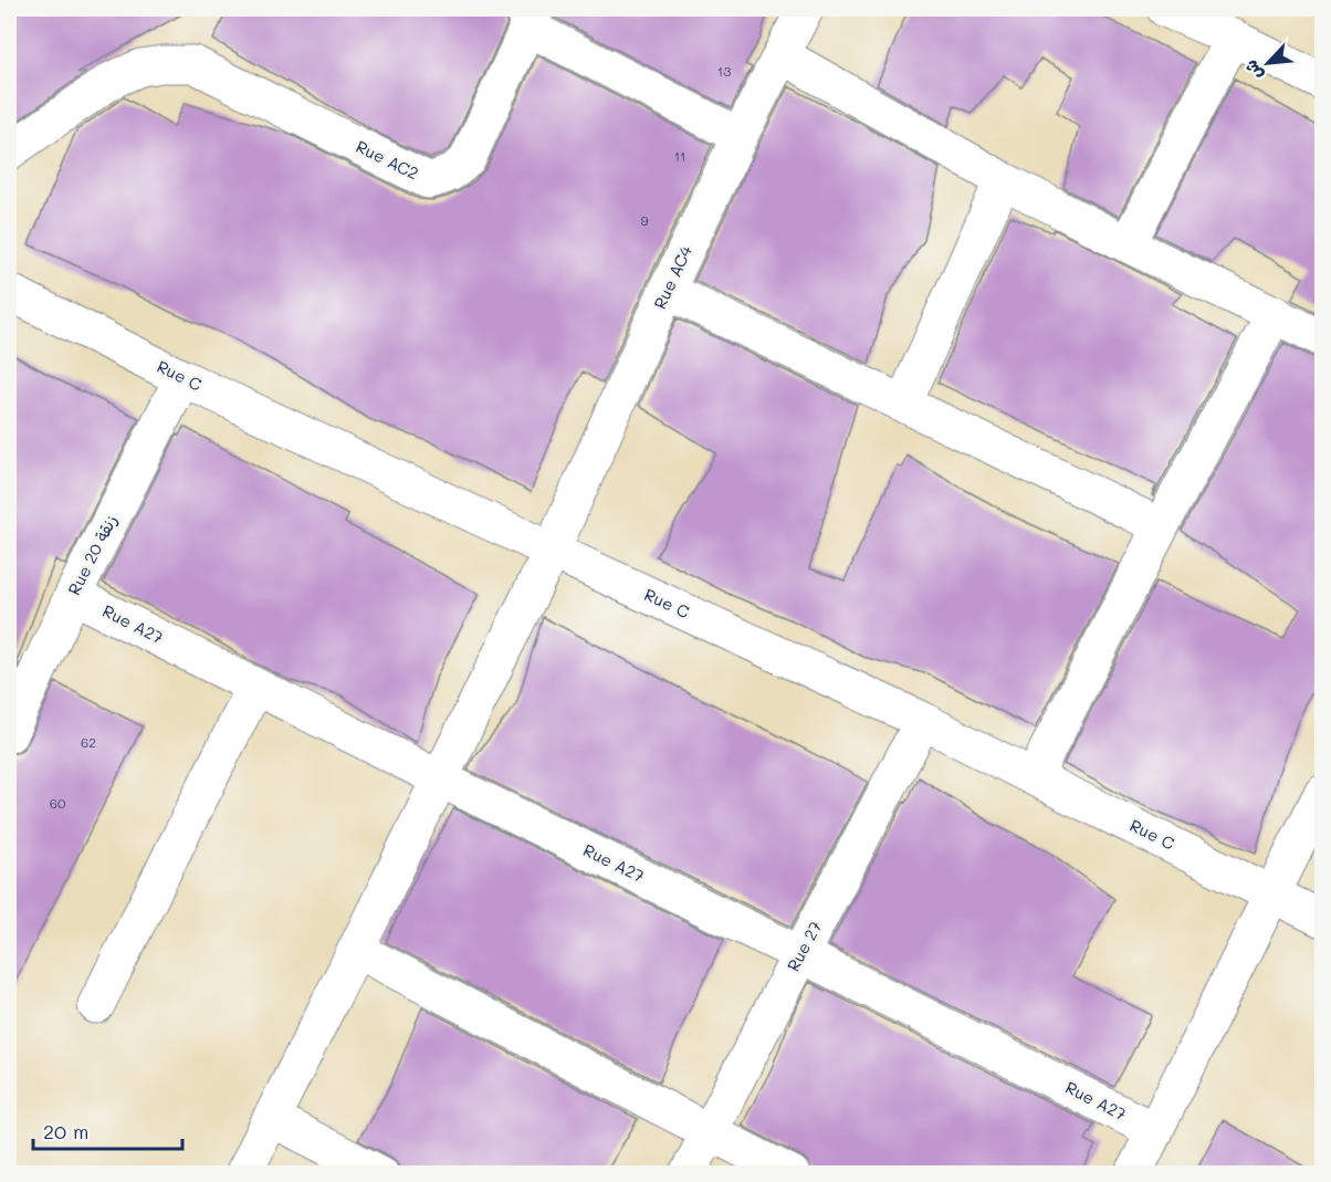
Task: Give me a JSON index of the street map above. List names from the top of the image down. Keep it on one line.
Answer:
{"streets":{"street":["Rue AC2","Rue AC4","Rue C","Rue 20 زنقة","Rue A27","Rue 27"]},"crossings":[["Rue AC4","Rue C"],["Rue AC4","Rue A27"],["Rue C","Rue 20 زنقة"],["Rue C","Rue 27"],["Rue 20 زنقة","Rue A27"],["Rue A27","Rue 27"]],"house_numbers":["13","11","9","62","60"],"scale_bar":"20 m","north":"bottom left"}
